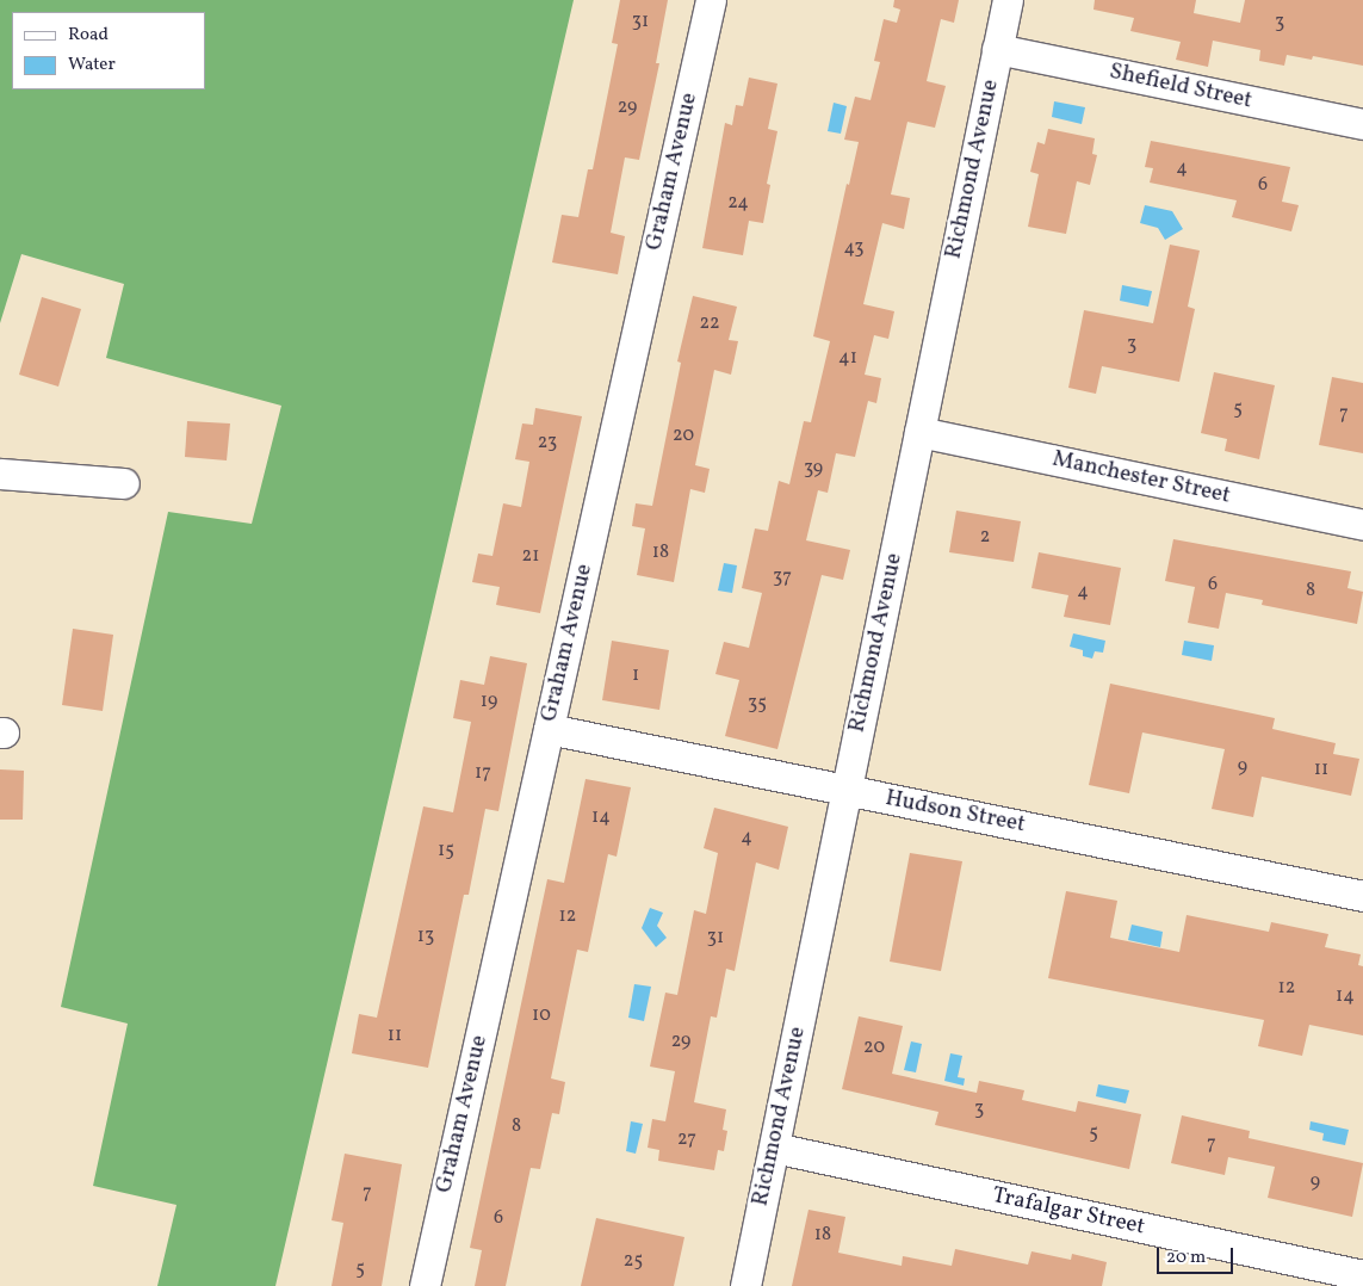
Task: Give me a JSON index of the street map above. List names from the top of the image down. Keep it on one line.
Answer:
{"streets":{"street":["Shefield Street","Richmond Avenue","Graham Avenue","Manchester Street","Hudson Street","Trafalgar Street"]},"crossings":[["Shefield Street","Richmond Avenue"],["Richmond Avenue","Manchester Street"],["Richmond Avenue","Hudson Street"],["Richmond Avenue","Trafalgar Street"],["Graham Avenue","Hudson Street"]],"house_numbers":["31","3","29","4","6","24","43","22","3","41","5","7","20","23","39","2","18","21","37","6","8","4","1","19","35","9","11","17","14","4","15","12","13","31","12","14","10","11","29","20","3","8","5","27","7","9","7","6","18","25","5"],"legend":["Road","Water"],"scale_bar":"20 m"}
